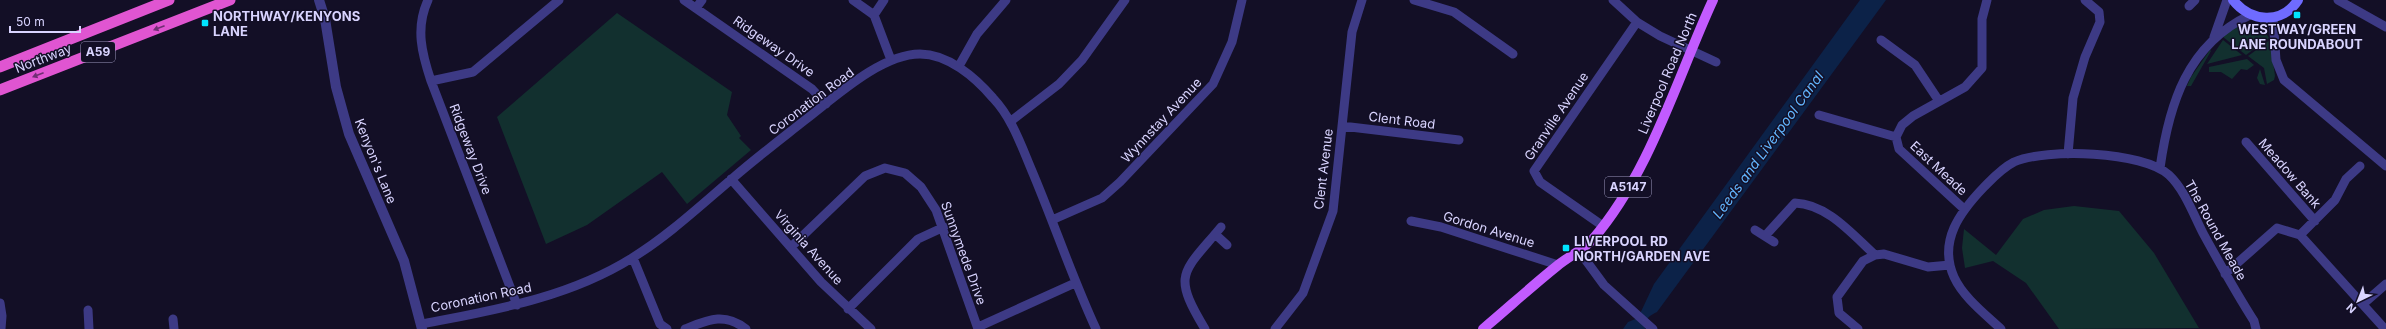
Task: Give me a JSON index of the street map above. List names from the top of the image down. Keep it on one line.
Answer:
{"streets":{"highway":["A59","Northway"],"main road":["Liverpool Road North","A5147"],"street":["Ridgeway Drive","Coronation Road","Granville Avenue","Wynnstay Avenue","Clent Road","Kenyon's Lane","East Meade","Clent Avenue","Meadow Bank","Gordon Avenue","The Round Meade","Virginia Avenue","Sunnymede Drive"]},"crossings":[["Ridgeway Drive","Coronation Road"],["Liverpool Road North","Granville Avenue"],["Liverpool Road North","Gordon Avenue"],["Coronation Road","Wynnstay Avenue"],["Coronation Road","Kenyon's Lane"],["Coronation Road","Virginia Avenue"],["Clent Road","Clent Avenue"],["East Meade","The Round Meade"],["Virginia Avenue","Sunnymede Drive"]],"water":["Leeds and Liverpool Canal"],"places":{"transit":["WESTWAY/GREEN LANE ROUNDABOUT","NORTHWAY/KENYONS LANE","LIVERPOOL RD NORTH/GARDEN AVE"]},"scale_bar":"50 m","north":"bottom left"}
